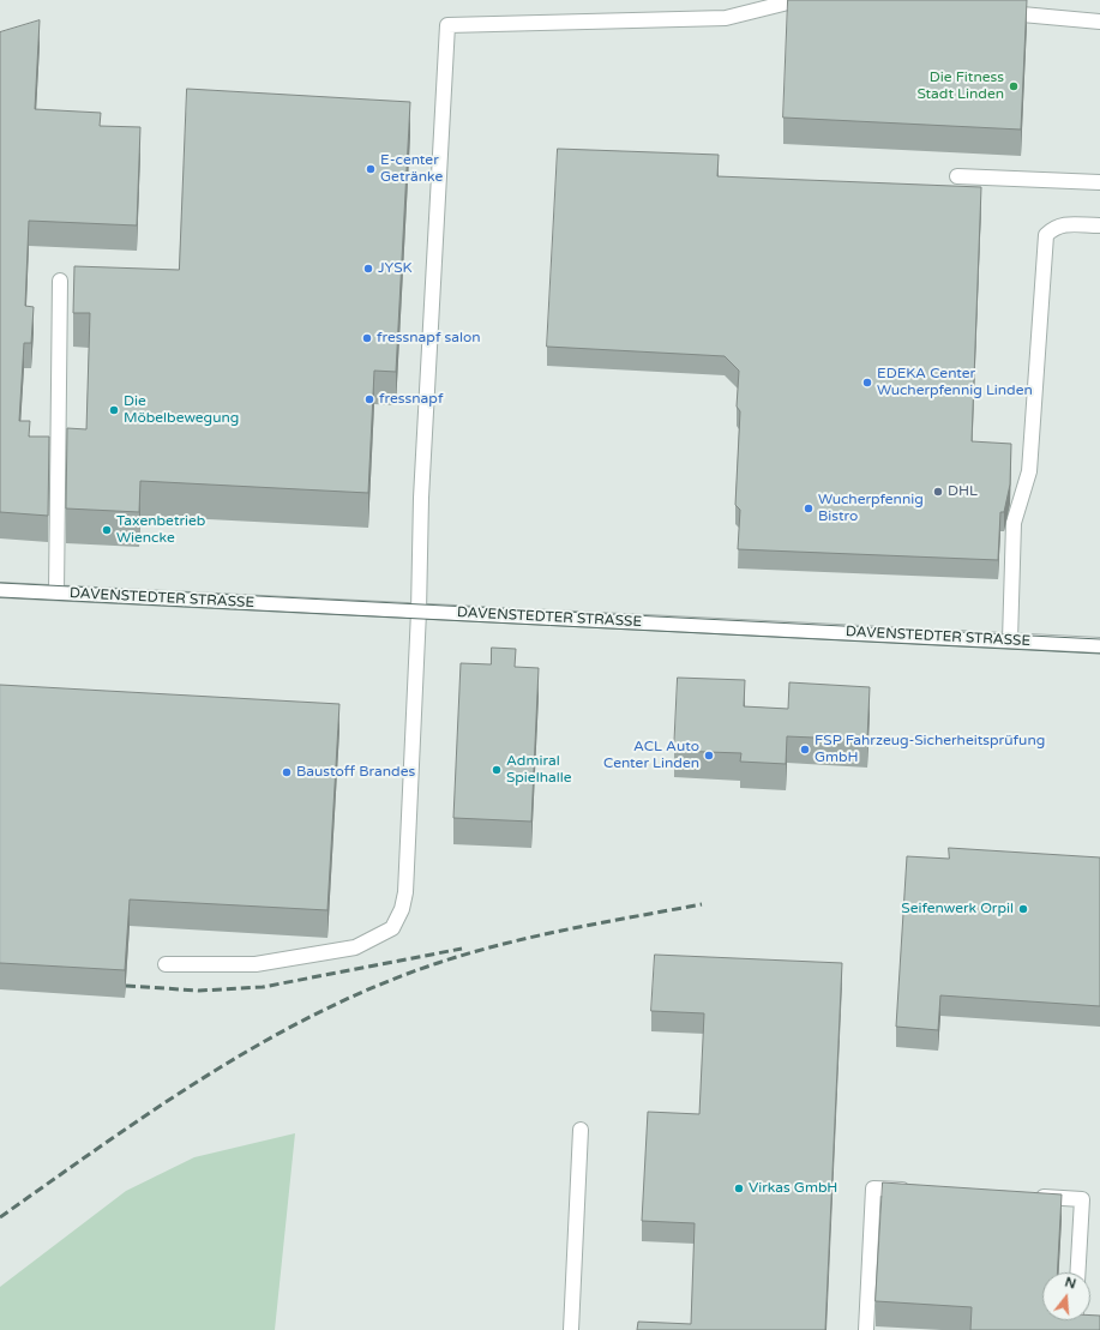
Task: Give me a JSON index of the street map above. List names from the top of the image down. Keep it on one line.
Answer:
{"streets":{"street":["DAVENSTEDTER STRASSE"]},"places":["Die Fitness Stadt Linden","E-center Getränke","JYSK","fressnapf salon","EDEKA Center Wucherpfennig Linden","fressnapf","Die Möbelbewegung","DHL","Wucherpfennig Bistro","Taxenbetrieb Wiencke","FSP Fahrzeug-Sicherheitsprüfung GmbH","ACL Auto Center Linden","Admiral Spielhalle","Baustoff Brandes","Seifenwerk Orpil","Virkas GmbH"],"north":"top"}
